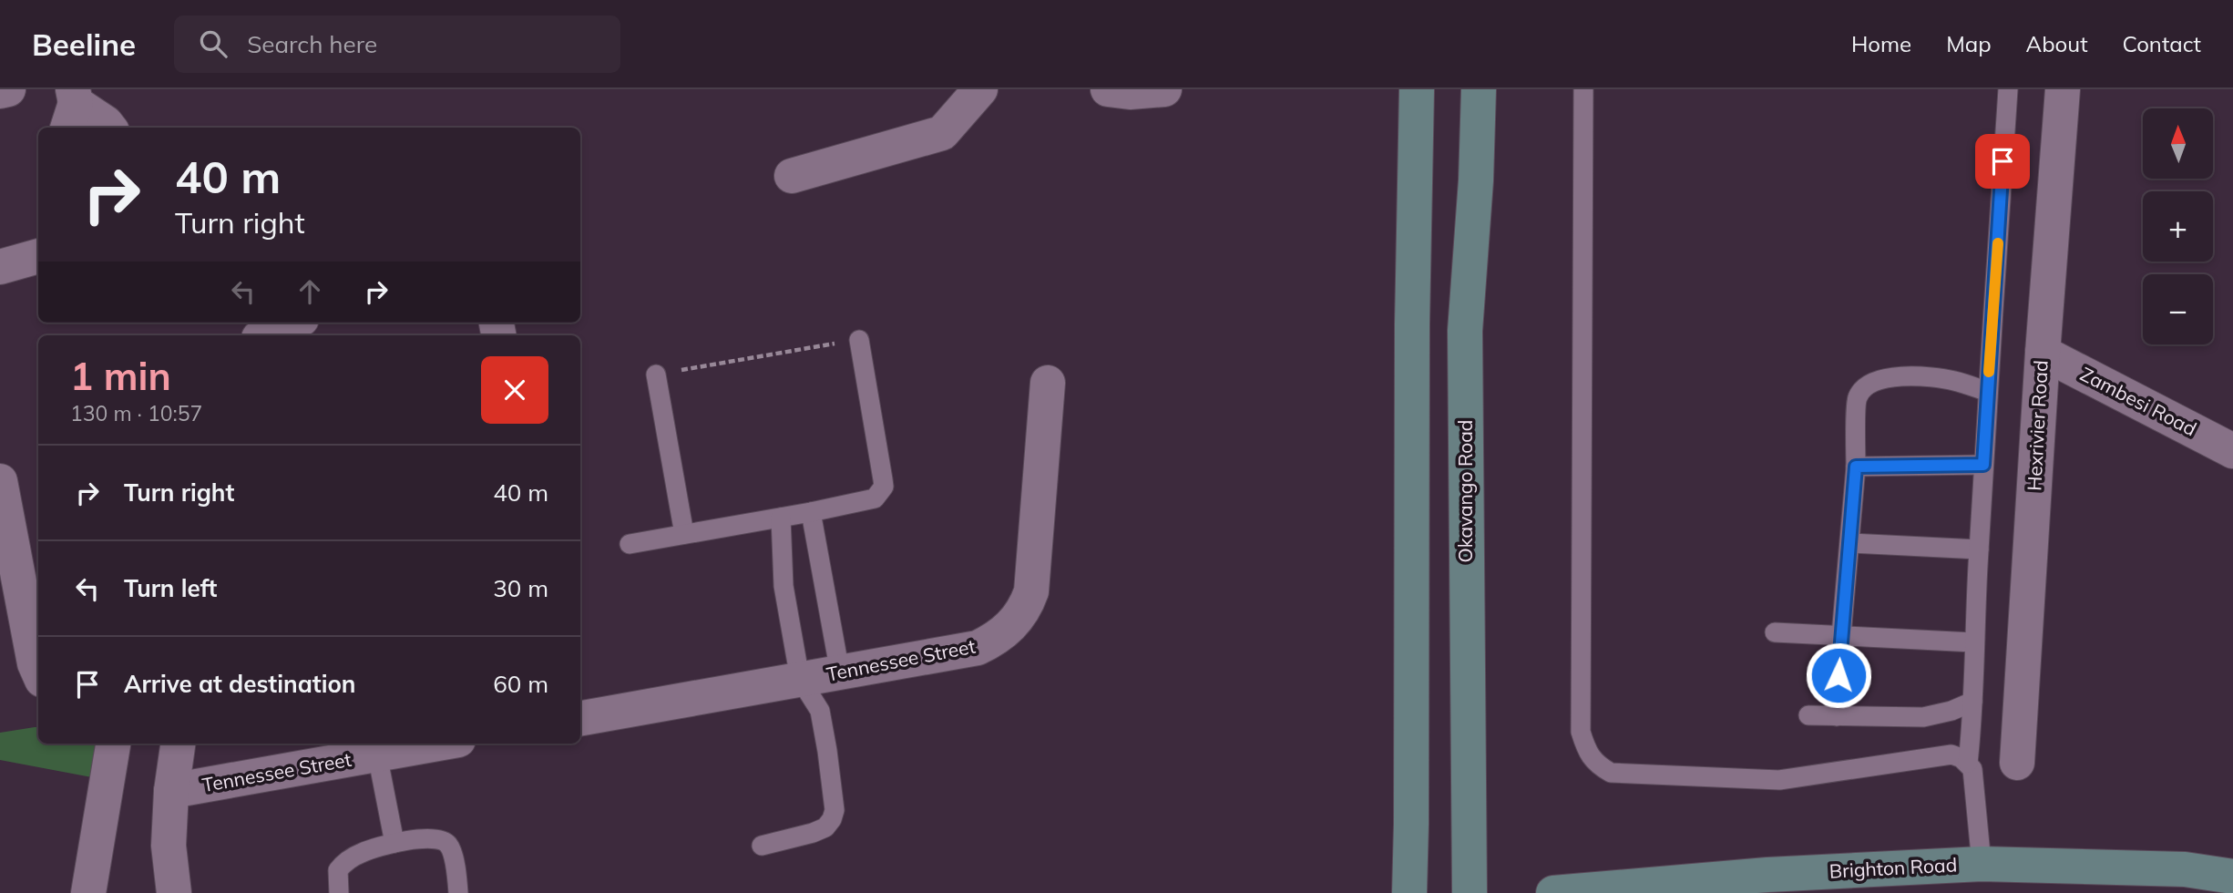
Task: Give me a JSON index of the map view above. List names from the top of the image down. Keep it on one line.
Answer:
{"streets":{"main road":["Okavango Road","Brighton Road"],"street":["Zambesi Road","Hexrivier Road","Tennessee Street"]},"crossings":[["Zambesi Road","Hexrivier Road"]],"north":"top","page":{"header":"Beeline","search":"Search here","nav":["Home","Map","About","Contact"],"map_buttons":["+","−"],"turn":["40 m","Turn right"],"heading":["1 min","130 m · 10:57"],"list":[{"name":"Turn right","value":"40 m"},{"name":"Turn left","value":"30 m"},{"name":"Arrive at destination","value":"60 m"}]}}
